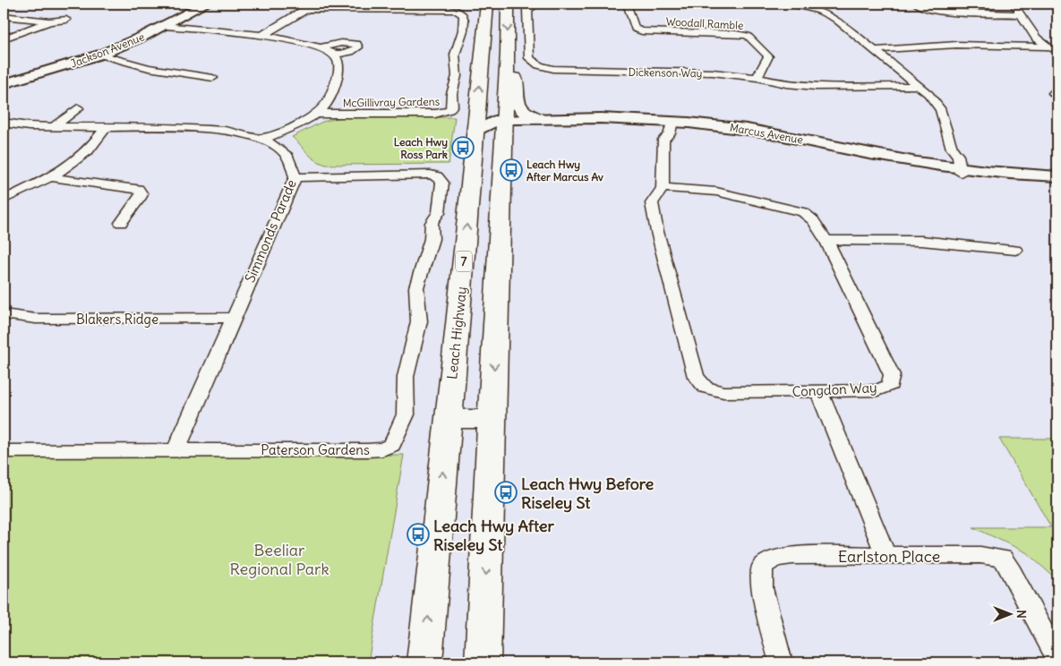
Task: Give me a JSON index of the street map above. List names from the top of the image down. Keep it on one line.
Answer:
{"streets":{"highway":["7","Leach Highway"],"street":["Woodall Ramble","Jackson Avenue","Dickenson Way","McGillivray Gardens","Marcus Avenue","Simmonds Parade","Blakers Ridge","Congdon Way","Paterson Gardens","Earlston Place"]},"crossings":[["Woodall Ramble","Dickenson Way"],["Marcus Avenue","Leach Highway"],["Marcus Avenue","Congdon Way"],["Simmonds Parade","Blakers Ridge"],["Simmonds Parade","Paterson Gardens"]],"parks":["Beeliar Regional Park"],"places":{"bus stop":["Leach Hwy Ross Park","Leach Hwy After Marcus Av","Leach Hwy Before Riseley St","Leach Hwy After Riseley St"]},"north":"right"}
